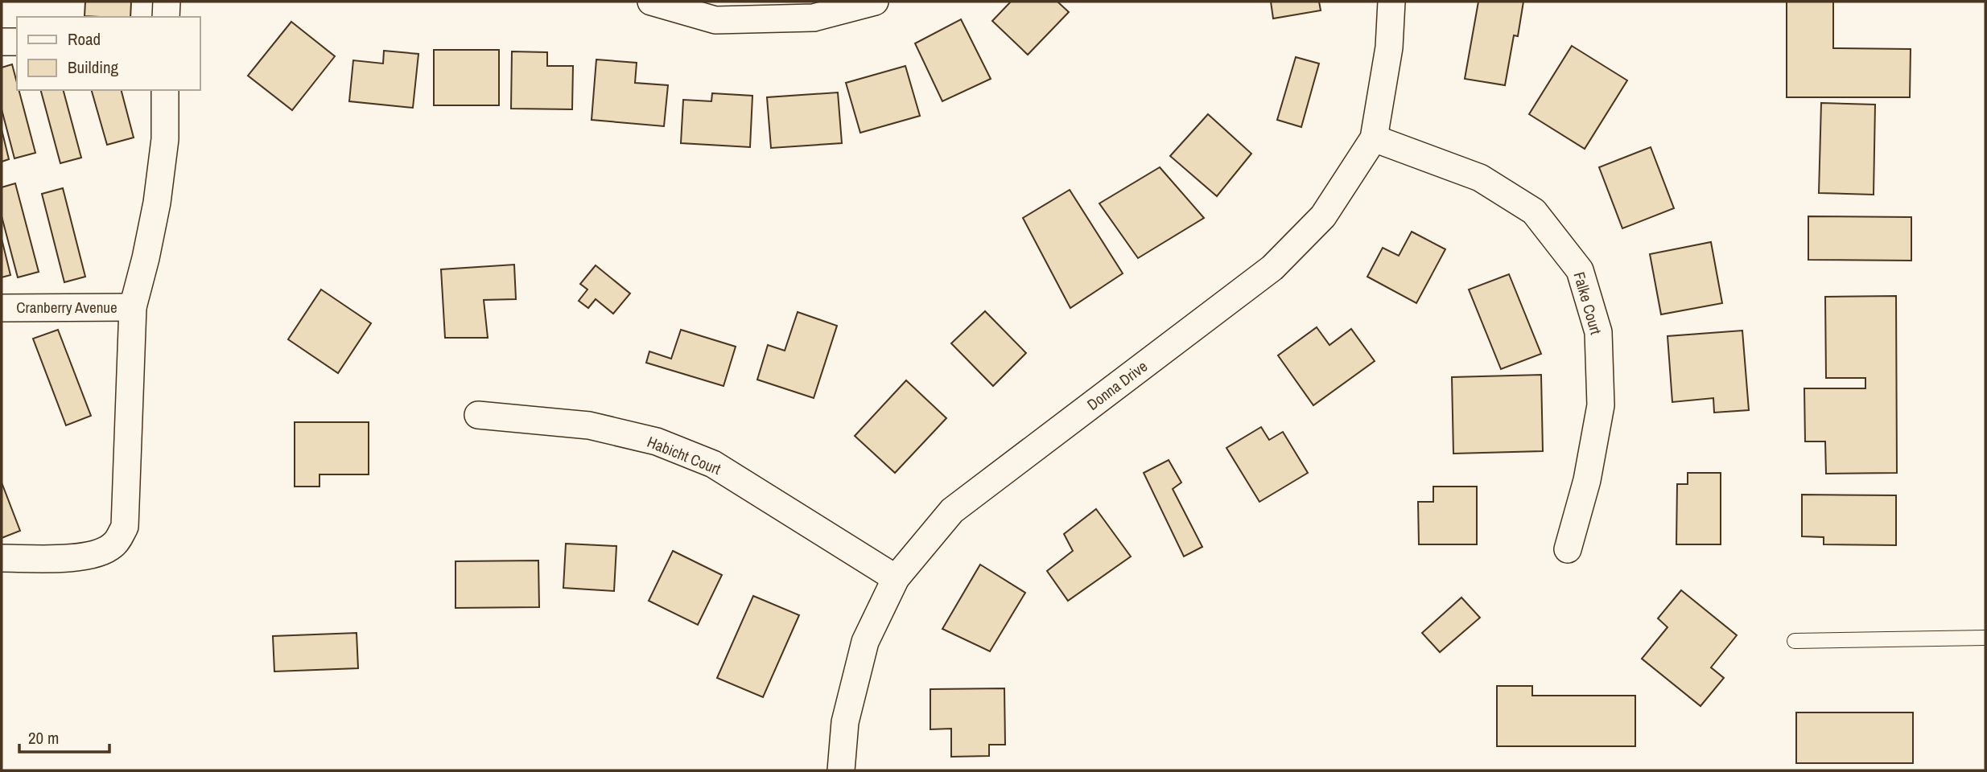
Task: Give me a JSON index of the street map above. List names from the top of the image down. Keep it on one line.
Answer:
{"streets":{"street":["Falke Court","Cranberry Avenue","Donna Drive","Habicht Court"]},"crossings":[["Falke Court","Donna Drive"],["Donna Drive","Habicht Court"]],"legend":["Road","Building"],"scale_bar":"20 m"}
